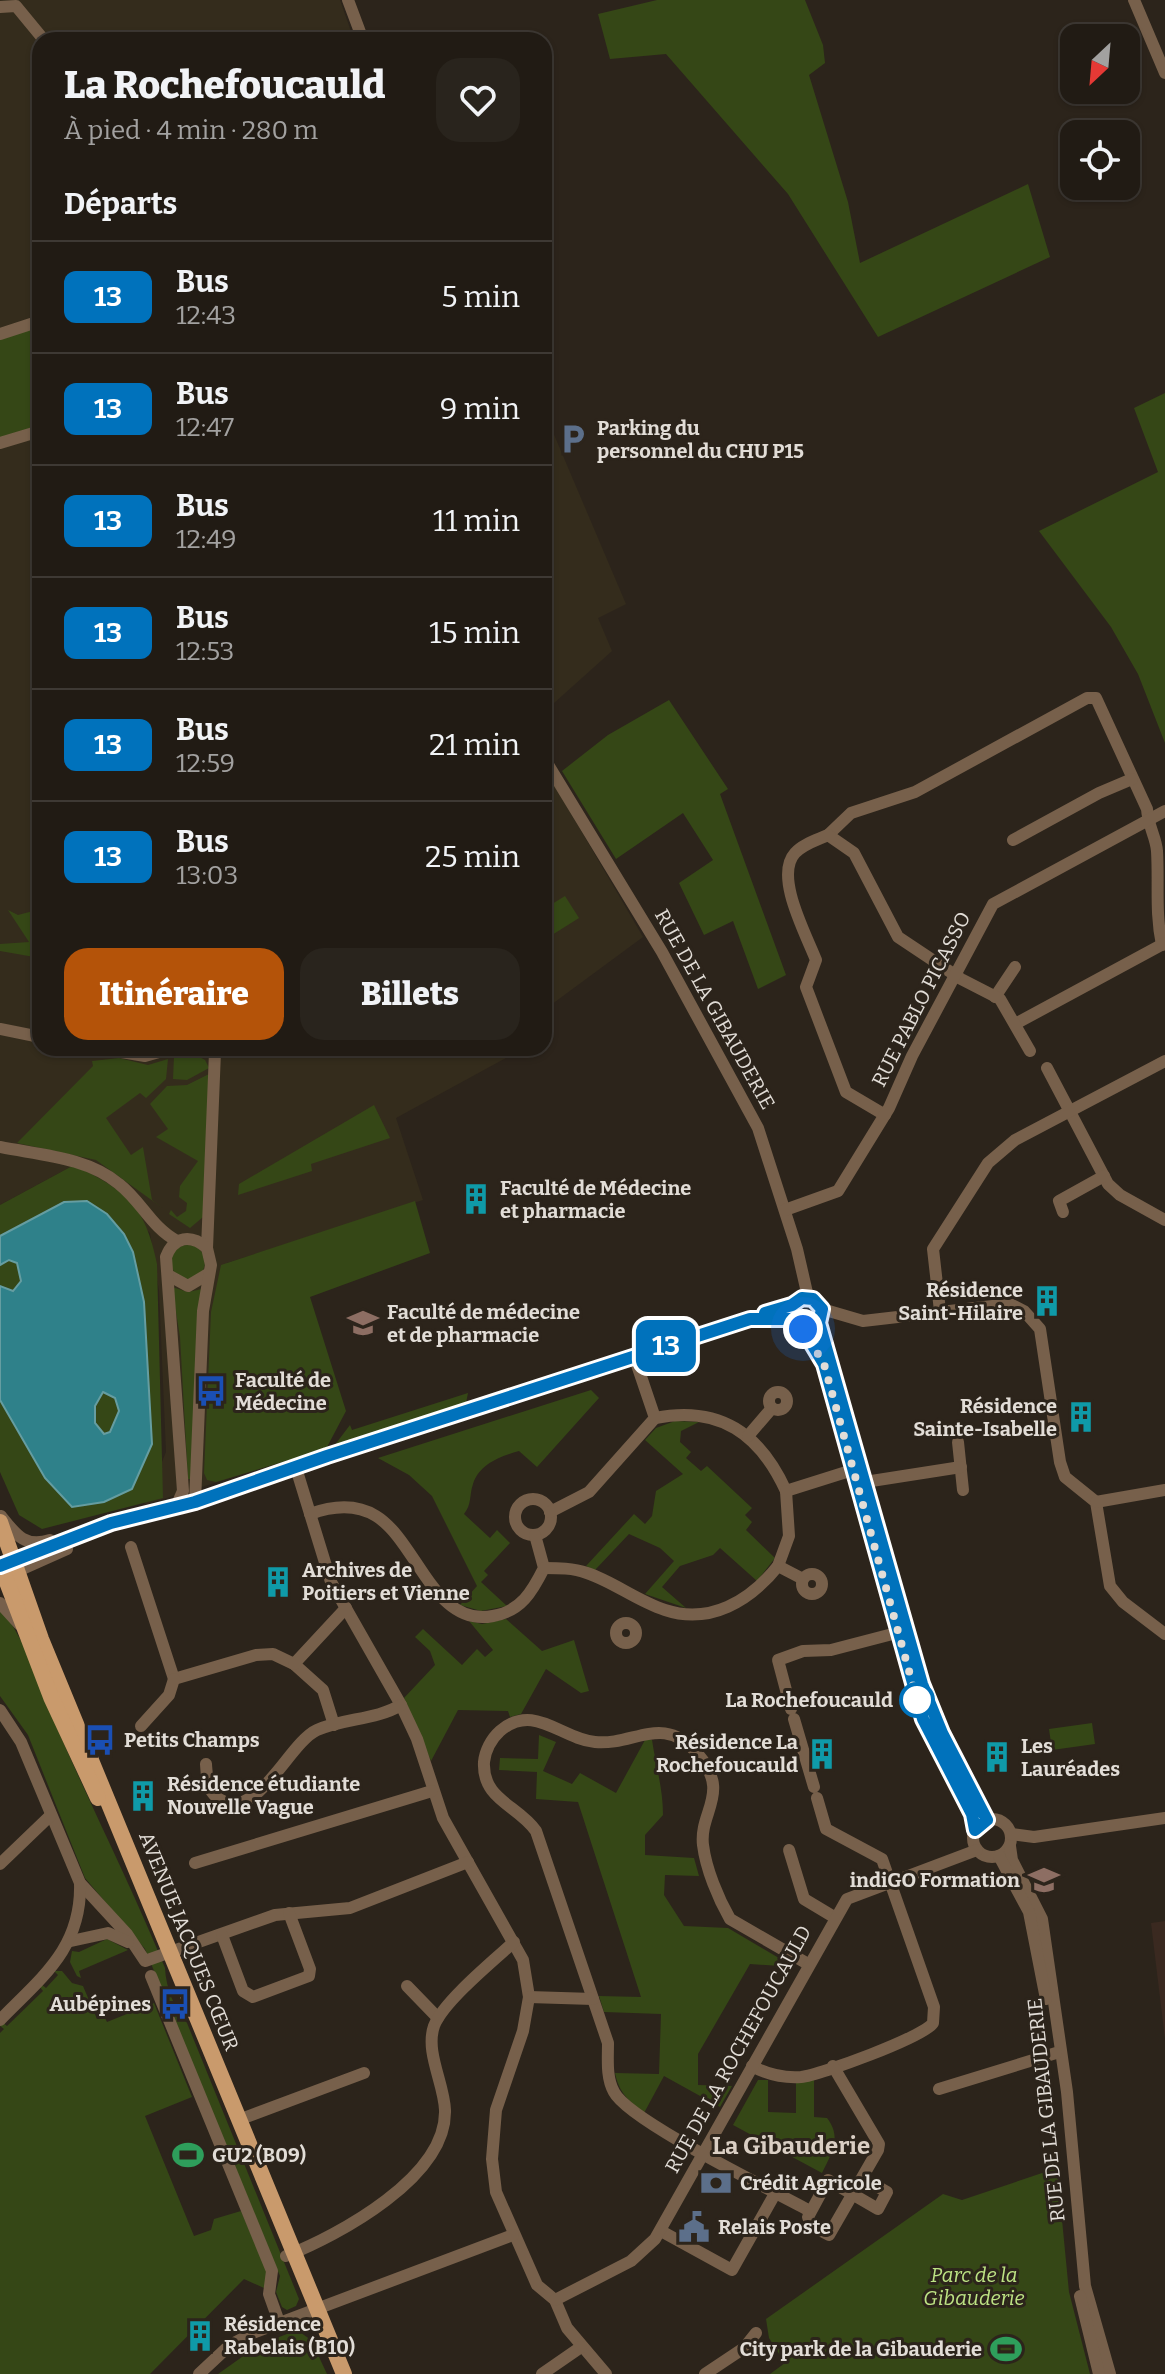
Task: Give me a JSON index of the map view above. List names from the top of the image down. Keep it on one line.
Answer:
{"streets":{"main road":["AVENUE JACQUES CŒUR"],"street":["RUE PABLO PICASSO","RUE DE LA GIBAUDERIE","RUE DE LA ROCHEFOUCAULD"]},"crossings":[["RUE PABLO PICASSO","RUE DE LA GIBAUDERIE"],["RUE DE LA GIBAUDERIE","RUE DE LA ROCHEFOUCAULD"]],"districts":["La Gibauderie"],"parks":["Parc de la Gibauderie"],"places":{"parking":["Parking du personnel du CHU P15"],"building":["Faculté de Médecine et pharmacie","Résidence Saint-Hilaire","Résidence Sainte-Isabelle","Archives de Poitiers et Vienne","Résidence La Rochefoucauld","Les Lauréades","Résidence étudiante Nouvelle Vague","Résidence Rabelais (B10)"],"school or university":["Faculté de médecine et de pharmacie","indiGO Formation"],"bus stop":["Faculté de Médecine","Petits Champs","Aubépines"],"other":["La Rochefoucauld"],"sports":["GU2 (B09)","City park de la Gibauderie"],"bank":["Crédit Agricole"],"public building":["Relais Poste"]},"lines":["bus line 13"],"north":"bottom left","page":{"on_map":"13","heading":[["La Rochefoucauld","À pied · 4 min · 280 m"],"Départs"],"list":[{"mark":"13","name":"Bus","note":"12:43","value":"5 min"},{"mark":"13","name":"Bus","note":"12:47","value":"9 min"},{"mark":"13","name":"Bus","note":"12:49","value":"11 min"},{"mark":"13","name":"Bus","note":"12:53","value":"15 min"},{"mark":"13","name":"Bus","note":"12:59","value":"21 min"},{"mark":"13","name":"Bus","note":"13:03","value":"25 min"}],"buttons":["Itinéraire","Billets"]}}
